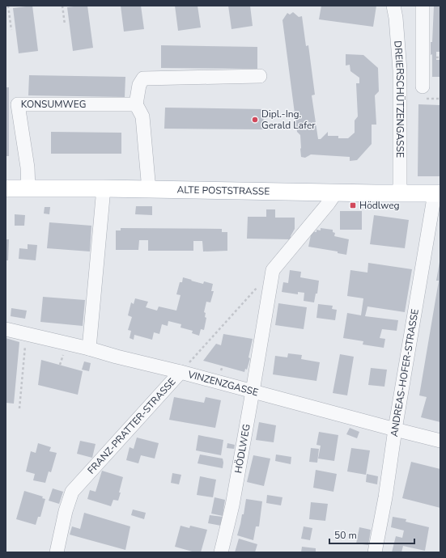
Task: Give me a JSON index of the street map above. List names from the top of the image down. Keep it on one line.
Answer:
{"streets":{"main road":["ALTE POSTSTRASSE"],"street":["DREIERSCHÜTZENGASSE","KONSUMWEG","ANDREAS-HOFER-STRASSE","VINZENZGASSE","FRANZ-PRATTER-STRASSE","HÖDLWEG"]},"crossings":[["DREIERSCHÜTZENGASSE","ALTE POSTSTRASSE"],["KONSUMWEG","ALTE POSTSTRASSE"],["ALTE POSTSTRASSE","ANDREAS-HOFER-STRASSE"],["ANDREAS-HOFER-STRASSE","VINZENZGASSE"],["VINZENZGASSE","FRANZ-PRATTER-STRASSE"],["VINZENZGASSE","HÖDLWEG"],["FRANZ-PRATTER-STRASSE","HÖDLWEG"]],"places":{"other":["Dipl.-Ing. Gerald Lafer"],"transit":["Hödlweg"]},"scale_bar":"50 m"}
